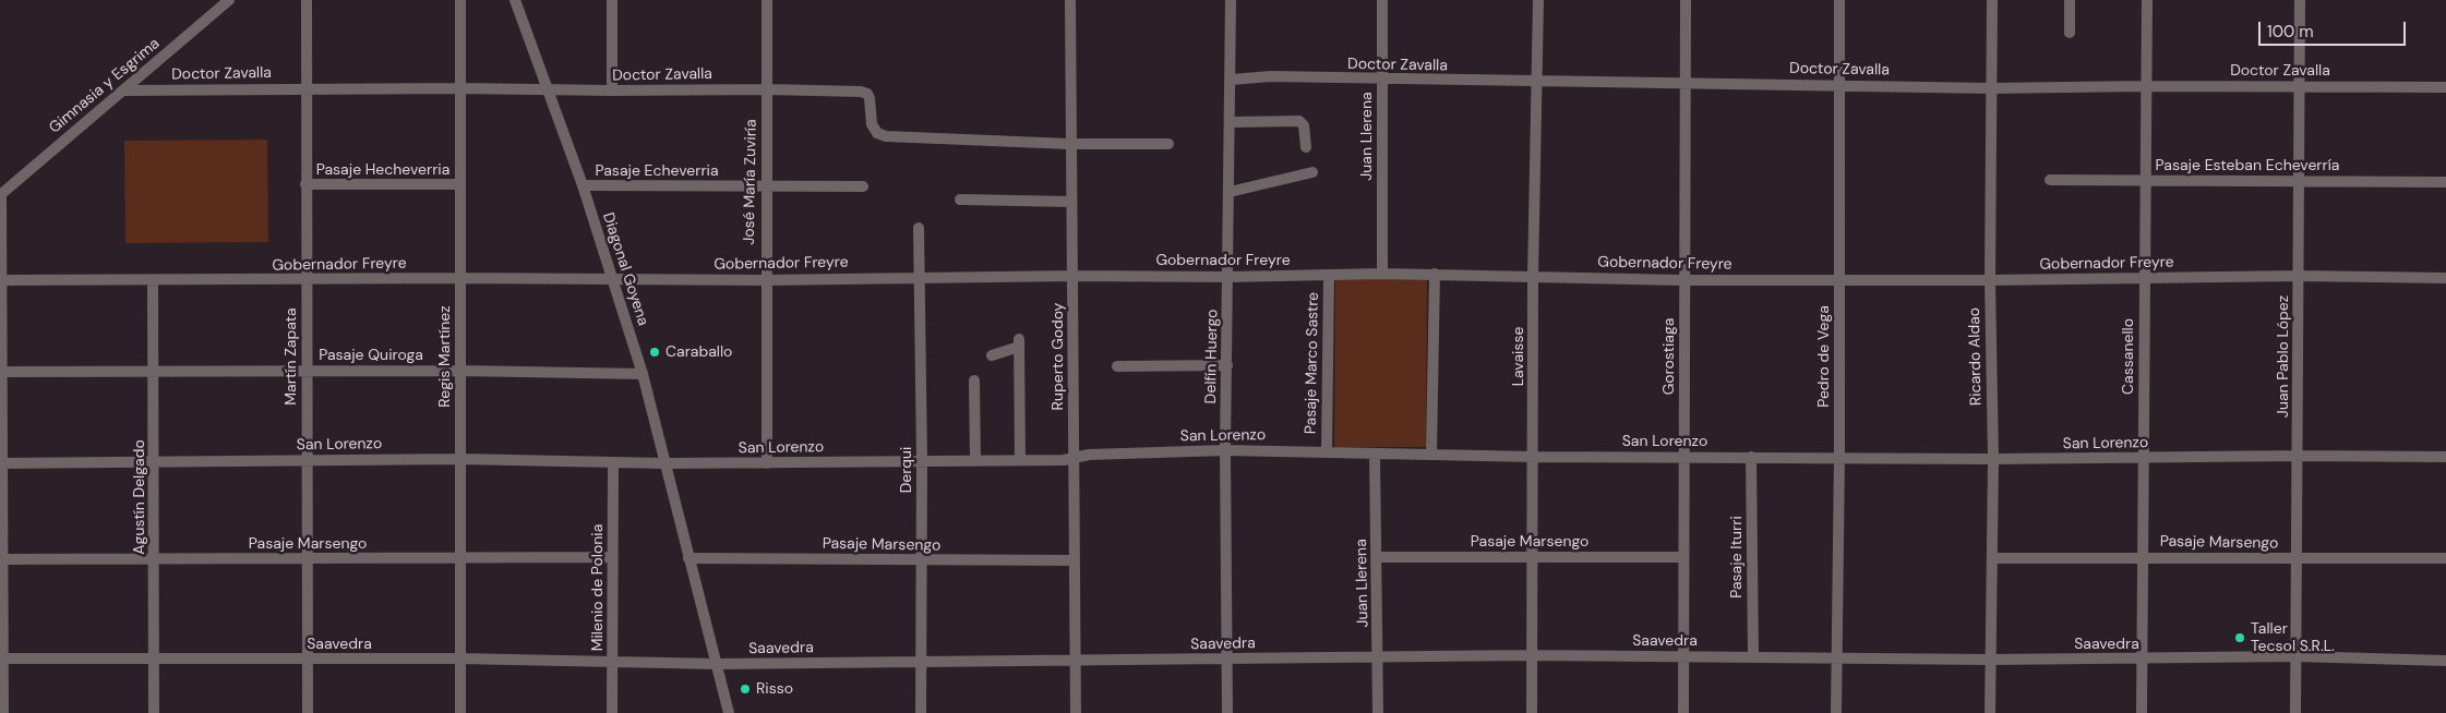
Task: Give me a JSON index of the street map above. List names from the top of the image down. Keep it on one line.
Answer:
{"streets":{"street":["Doctor Zavalla","Gimnasia y Esgrima","Juan Llerena","Pasaje Esteban Echeverría","Pasaje Hecheverria","Pasaje Echeverria","José María Zuviría","Gobernador Freyre","Diagonal Goyena","Pasaje Quiroga","Martín Zapata","Regis Martínez","Ruperto Godoy","Delfín Huergo","Lavaisse","Gorostiaga","Pedro de Vega","Ricardo Aldao","Cassanello","Juan Pablo López","Pasaje Marco Sastre","San Lorenzo","Derqui","Agustín Delgado","Pasaje Marsengo","Pasaje Iturri","Milenio de Polonia","Saavedra"]},"crossings":[["Doctor Zavalla","Gimnasia y Esgrima"],["Doctor Zavalla","Juan Llerena"],["Doctor Zavalla","José María Zuviría"],["Doctor Zavalla","Diagonal Goyena"],["Doctor Zavalla","Martín Zapata"],["Doctor Zavalla","Regis Martínez"],["Doctor Zavalla","Ruperto Godoy"],["Doctor Zavalla","Delfín Huergo"],["Doctor Zavalla","Lavaisse"],["Doctor Zavalla","Gorostiaga"],["Doctor Zavalla","Pedro de Vega"],["Doctor Zavalla","Ricardo Aldao"],["Doctor Zavalla","Cassanello"],["Doctor Zavalla","Juan Pablo López"],["Juan Llerena","Gobernador Freyre"],["Juan Llerena","San Lorenzo"],["Juan Llerena","Pasaje Marsengo"],["Juan Llerena","Saavedra"],["Pasaje Esteban Echeverría","Cassanello"],["Pasaje Esteban Echeverría","Juan Pablo López"],["Pasaje Hecheverria","Martín Zapata"],["Pasaje Hecheverria","Regis Martínez"],["Pasaje Echeverria","José María Zuviría"],["Pasaje Echeverria","Diagonal Goyena"],["José María Zuviría","Gobernador Freyre"],["José María Zuviría","San Lorenzo"],["Gobernador Freyre","Diagonal Goyena"],["Gobernador Freyre","Martín Zapata"],["Gobernador Freyre","Regis Martínez"],["Gobernador Freyre","Ruperto Godoy"],["Gobernador Freyre","Delfín Huergo"],["Gobernador Freyre","Lavaisse"],["Gobernador Freyre","Gorostiaga"],["Gobernador Freyre","Pedro de Vega"],["Gobernador Freyre","Ricardo Aldao"],["Gobernador Freyre","Cassanello"],["Gobernador Freyre","Juan Pablo López"],["Gobernador Freyre","Pasaje Marco Sastre"],["Gobernador Freyre","Derqui"],["Gobernador Freyre","Agustín Delgado"],["Diagonal Goyena","Pasaje Quiroga"],["Diagonal Goyena","San Lorenzo"],["Diagonal Goyena","Pasaje Marsengo"],["Diagonal Goyena","Saavedra"],["Pasaje Quiroga","Martín Zapata"],["Pasaje Quiroga","Regis Martínez"],["Pasaje Quiroga","Agustín Delgado"],["Martín Zapata","San Lorenzo"],["Martín Zapata","Pasaje Marsengo"],["Martín Zapata","Saavedra"],["Regis Martínez","San Lorenzo"],["Regis Martínez","Pasaje Marsengo"],["Regis Martínez","Saavedra"],["Ruperto Godoy","San Lorenzo"],["Ruperto Godoy","Pasaje Marsengo"],["Ruperto Godoy","Saavedra"],["Delfín Huergo","San Lorenzo"],["Delfín Huergo","Saavedra"],["Lavaisse","San Lorenzo"],["Lavaisse","Pasaje Marsengo"],["Lavaisse","Saavedra"],["Gorostiaga","San Lorenzo"],["Gorostiaga","Pasaje Marsengo"],["Gorostiaga","Saavedra"],["Pedro de Vega","San Lorenzo"],["Pedro de Vega","Saavedra"],["Ricardo Aldao","San Lorenzo"],["Ricardo Aldao","Pasaje Marsengo"],["Ricardo Aldao","Saavedra"],["Cassanello","San Lorenzo"],["Cassanello","Pasaje Marsengo"],["Cassanello","Saavedra"],["Juan Pablo López","San Lorenzo"],["Juan Pablo López","Pasaje Marsengo"],["Juan Pablo López","Saavedra"],["Pasaje Marco Sastre","San Lorenzo"],["San Lorenzo","Derqui"],["San Lorenzo","Agustín Delgado"],["San Lorenzo","Pasaje Iturri"],["San Lorenzo","Milenio de Polonia"],["Derqui","Pasaje Marsengo"],["Derqui","Saavedra"],["Agustín Delgado","Pasaje Marsengo"],["Agustín Delgado","Saavedra"],["Pasaje Marsengo","Milenio de Polonia"],["Pasaje Iturri","Saavedra"],["Milenio de Polonia","Saavedra"]],"places":["Caraballo","Taller Tecsol S.R.L.","Risso"],"scale_bar":"100 m"}
